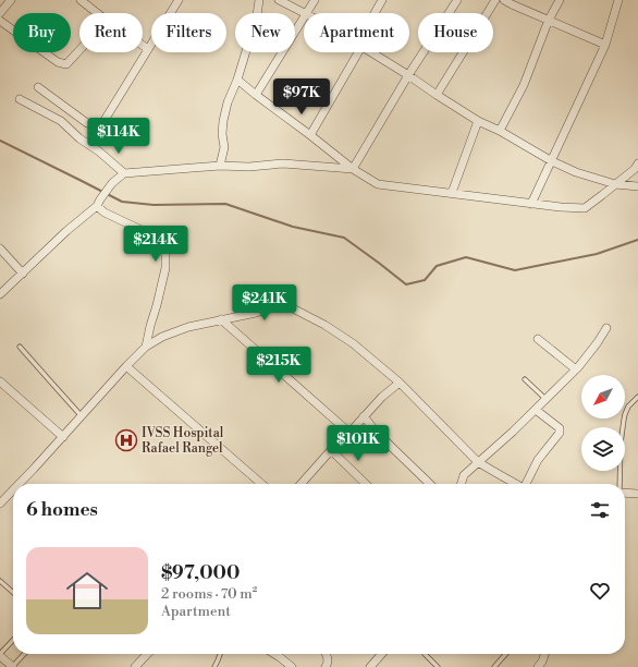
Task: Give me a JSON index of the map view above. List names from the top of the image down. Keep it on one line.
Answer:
{"places":{"hospital":["IVSS Hospital Rafael Rangel"]},"north":"bottom left","page":{"chip":["Buy","Rent","Filters","New","Apartment","House"],"price":["$97K","$114K","$214K","$241K","$215K","$101K"],"heading":"6 homes","list":[{"name":"$97,000","note":"2 rooms · 70 m² · Apartment"}]}}
